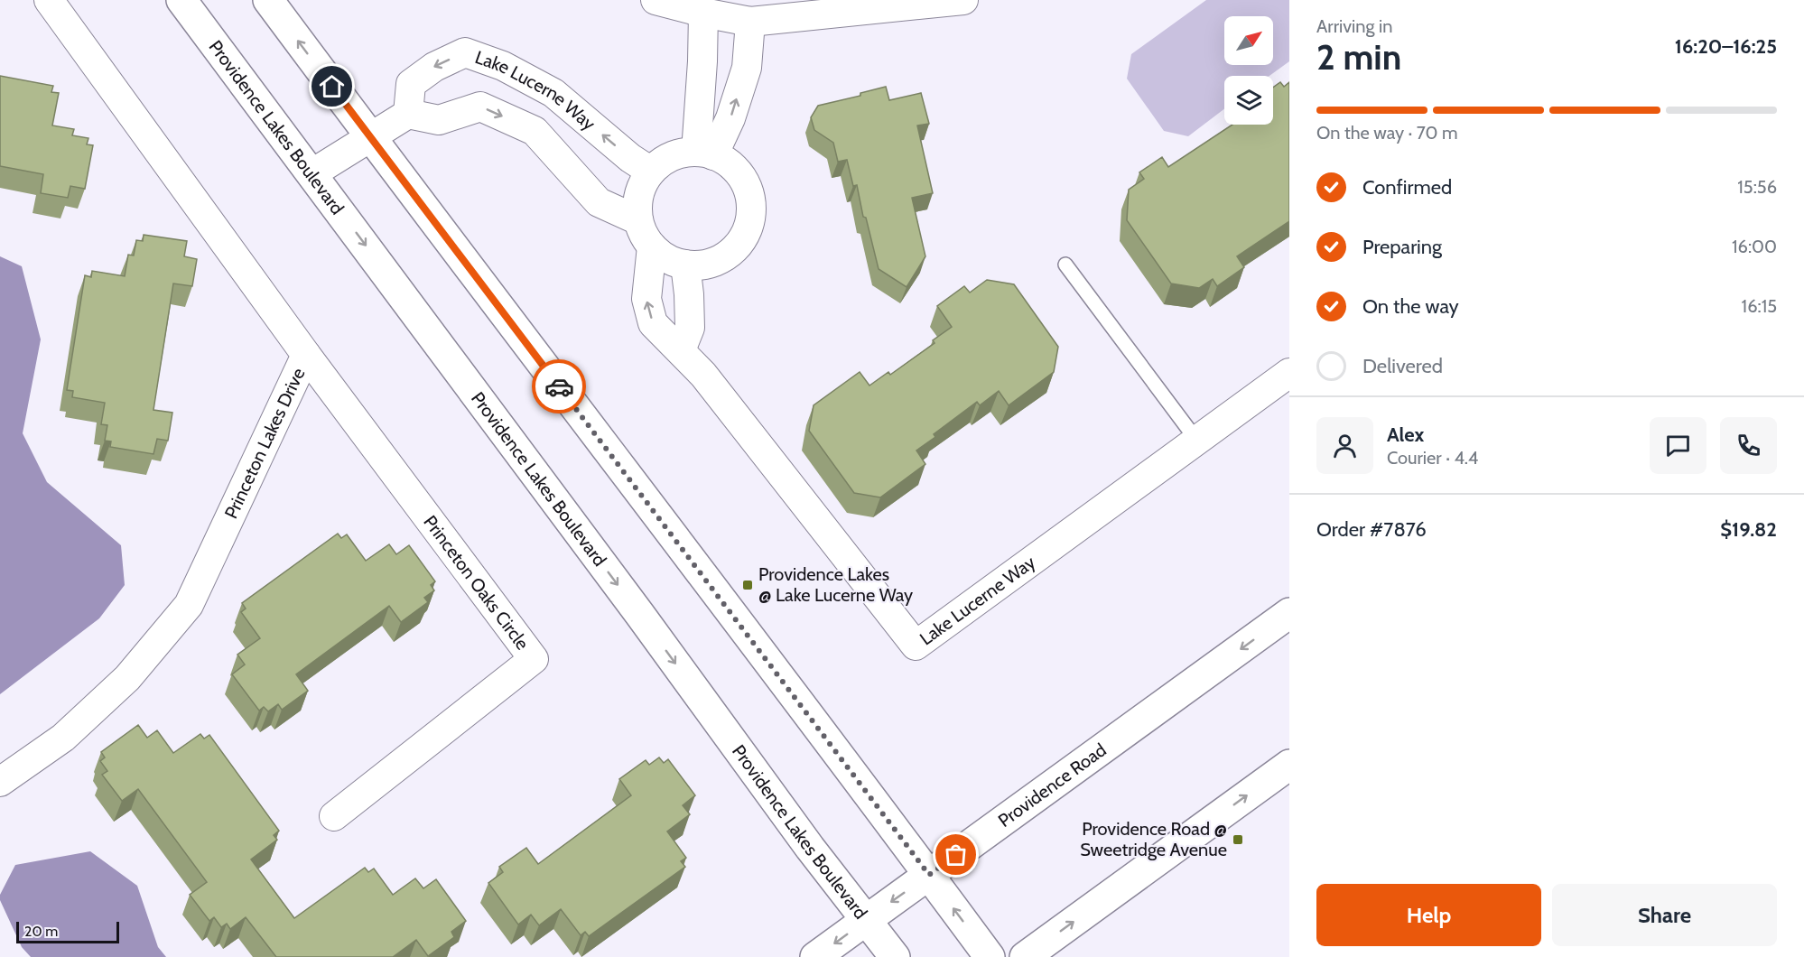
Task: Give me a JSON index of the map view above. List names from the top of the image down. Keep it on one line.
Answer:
{"streets":{"street":["Lake Lucerne Way","Providence Lakes Boulevard","Princeton Lakes Drive","Princeton Oaks Circle","Providence Road"]},"crossings":[["Providence Lakes Boulevard","Providence Road"],["Princeton Lakes Drive","Princeton Oaks Circle"]],"places":{"transit":["Providence Lakes @ Lake Lucerne Way","Providence Road @ Sweetridge Avenue"]},"scale_bar":"20 m","north":"top right","page":{"heading":["2 min","Arriving in","16:20–16:25"],"panel":["Alex","Courier · 4.4","Order #7876","$19.82"],"bar":"On the way · 70 m","list":[["Confirmed","15:56"],["Preparing","16:00"],["On the way","16:15"],"Delivered"],"buttons":["Help","Share"],"scale":"20 m"}}
